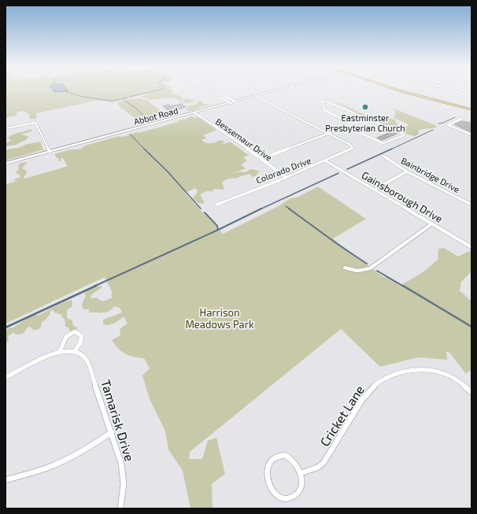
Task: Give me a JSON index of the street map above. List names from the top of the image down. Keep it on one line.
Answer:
{"streets":{"main road":["Abbot Road"],"street":["Bessemaur Drive","Colorado Drive","Bainbridge Drive","Gainsborough Drive","Cricket Lane","Tamarisk Drive"]},"crossings":[["Abbot Road","Bessemaur Drive"],["Bessemaur Drive","Colorado Drive"],["Colorado Drive","Gainsborough Drive"]],"parks":["Harrison Meadows Park"],"places":["Eastminster Presbyterian Church"]}
